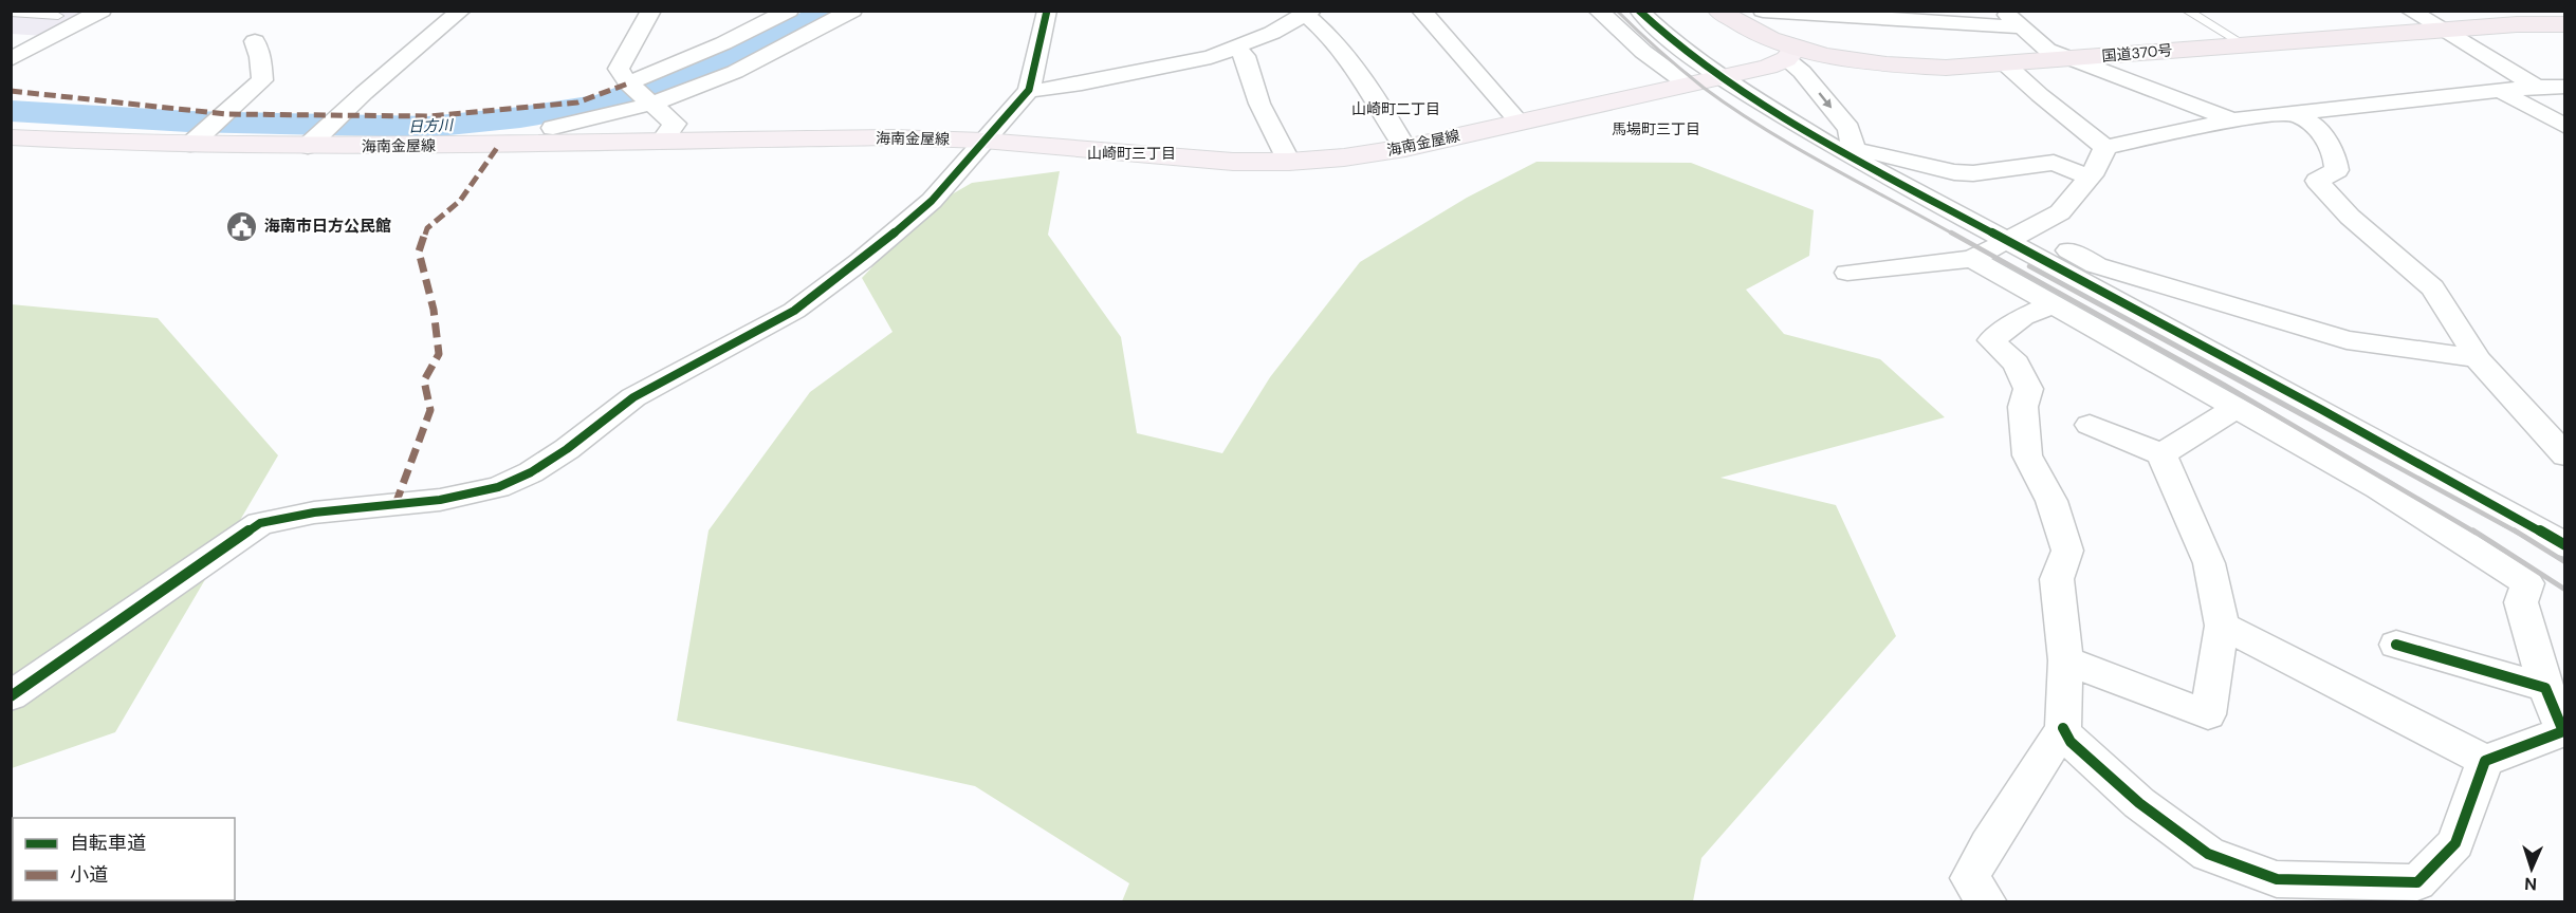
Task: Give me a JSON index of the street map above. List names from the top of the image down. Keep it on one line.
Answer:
{"streets":{"highway":["国道370号"],"main road":["海南金屋線"]},"crossings":[["国道370号","海南金屋線"]],"districts":["山崎町二丁目","馬場町三丁目","山崎町三丁目"],"water":["日方川"],"places":{"public building":["海南市日方公民館"]},"legend":["自転車道","小道"],"north":"bottom"}
